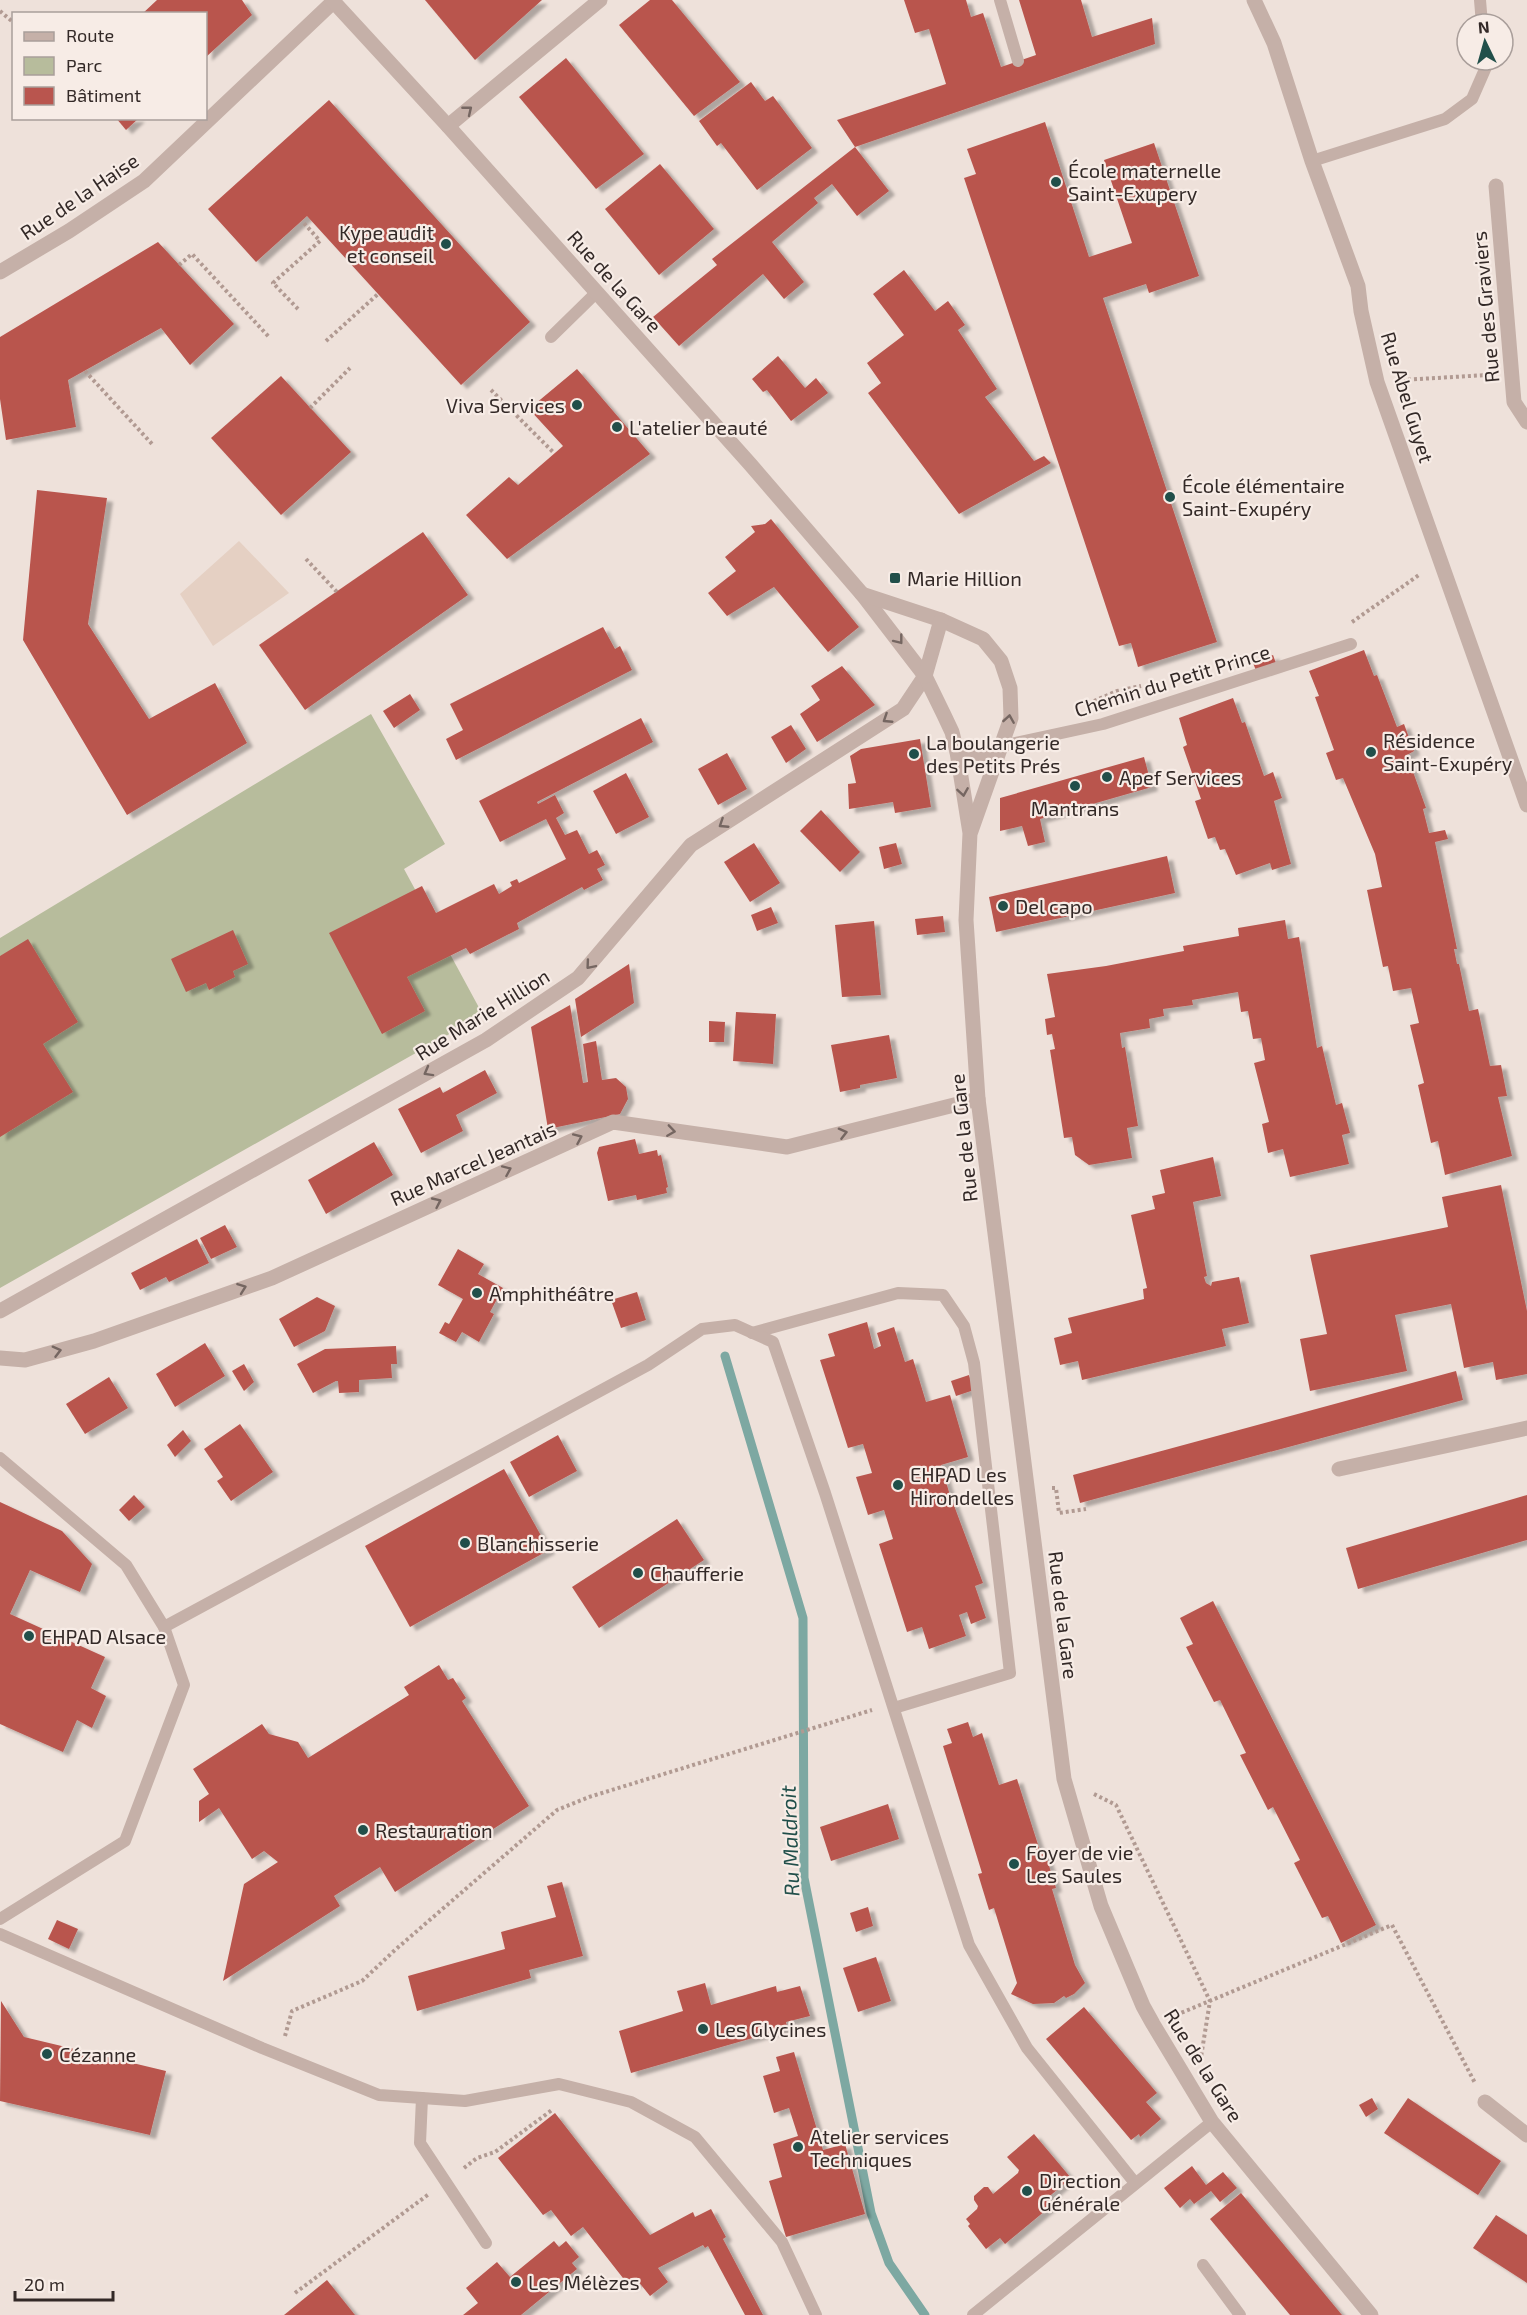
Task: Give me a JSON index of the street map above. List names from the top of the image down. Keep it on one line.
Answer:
{"streets":{"street":["Rue de la Haise","Rue de la Gare","Rue des Graviers","Rue Abel Guyet","Rue Marie Hillion","Rue Marcel Jeantais"],"lane":["Chemin du Petit Prince"]},"crossings":[["Rue de la Haise","Rue de la Gare"],["Rue de la Gare","Chemin du Petit Prince"],["Rue de la Gare","Rue Marie Hillion"],["Rue de la Gare","Rue Marcel Jeantais"]],"one_way":["Rue Marie Hillion","Rue Marcel Jeantais"],"water":["Ru Maldroit"],"places":{"other":["École maternelle Saint-Exupery","Kype audit et conseil","Viva Services","L'atelier beauté","École élémentaire Saint-Exupéry","Résidence Saint-Exupéry","La boulangerie des Petits Prés","Apef Services","Mantrans","Del capo","Amphithéâtre","EHPAD Les Hirondelles","Blanchisserie","Chaufferie","EHPAD Alsace","Restauration","Foyer de vie Les Saules","Les Glycines","Cézanne","Atelier services Techniques","Direction Générale","Les Mélèzes"],"transit":["Marie Hillion"]},"legend":["Route","Parc","Bâtiment"],"scale_bar":"20 m","north":"top"}
